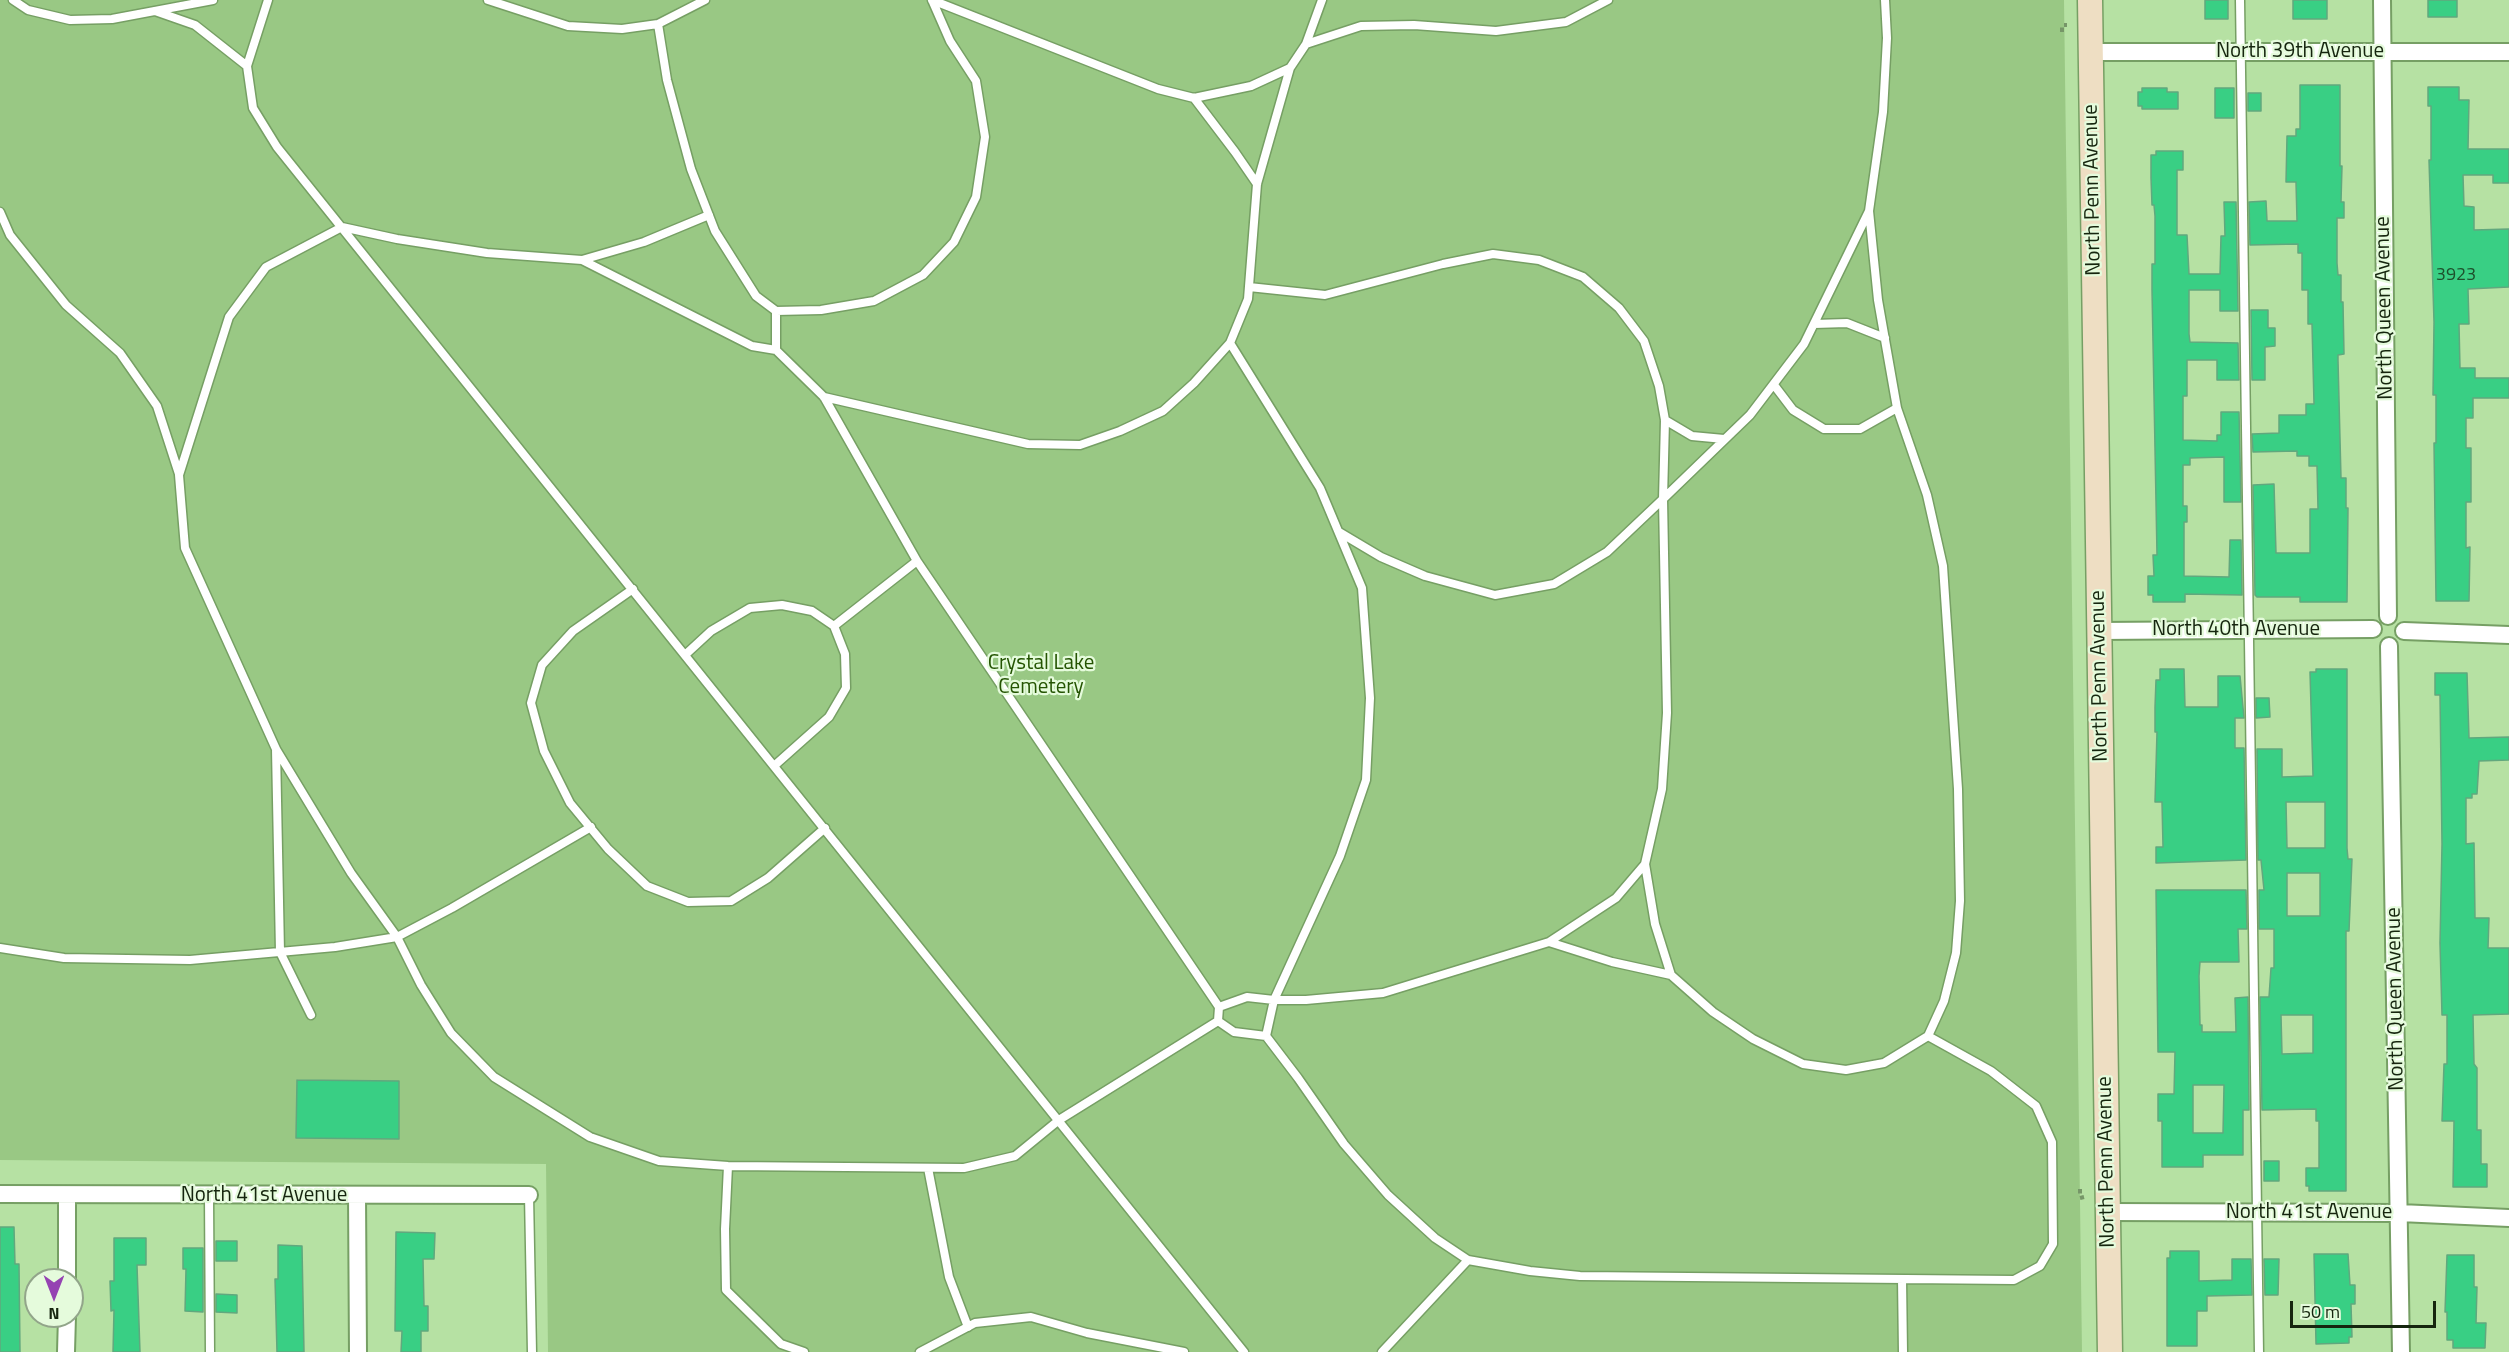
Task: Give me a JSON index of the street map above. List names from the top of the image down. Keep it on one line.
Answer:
{"streets":{"main road":["North Penn Avenue"],"street":["North 39th Avenue","North Queen Avenue","North 40th Avenue","North 41st Avenue"]},"crossings":[["North 39th Avenue","North Penn Avenue"],["North 39th Avenue","North Queen Avenue"],["North Penn Avenue","North 40th Avenue"],["North Penn Avenue","North 41st Avenue"],["North Queen Avenue","North 40th Avenue"],["North Queen Avenue","North 41st Avenue"]],"parks":["Crystal Lake Cemetery"],"house_numbers":["3923"],"scale_bar":"50 m","north":"bottom"}
